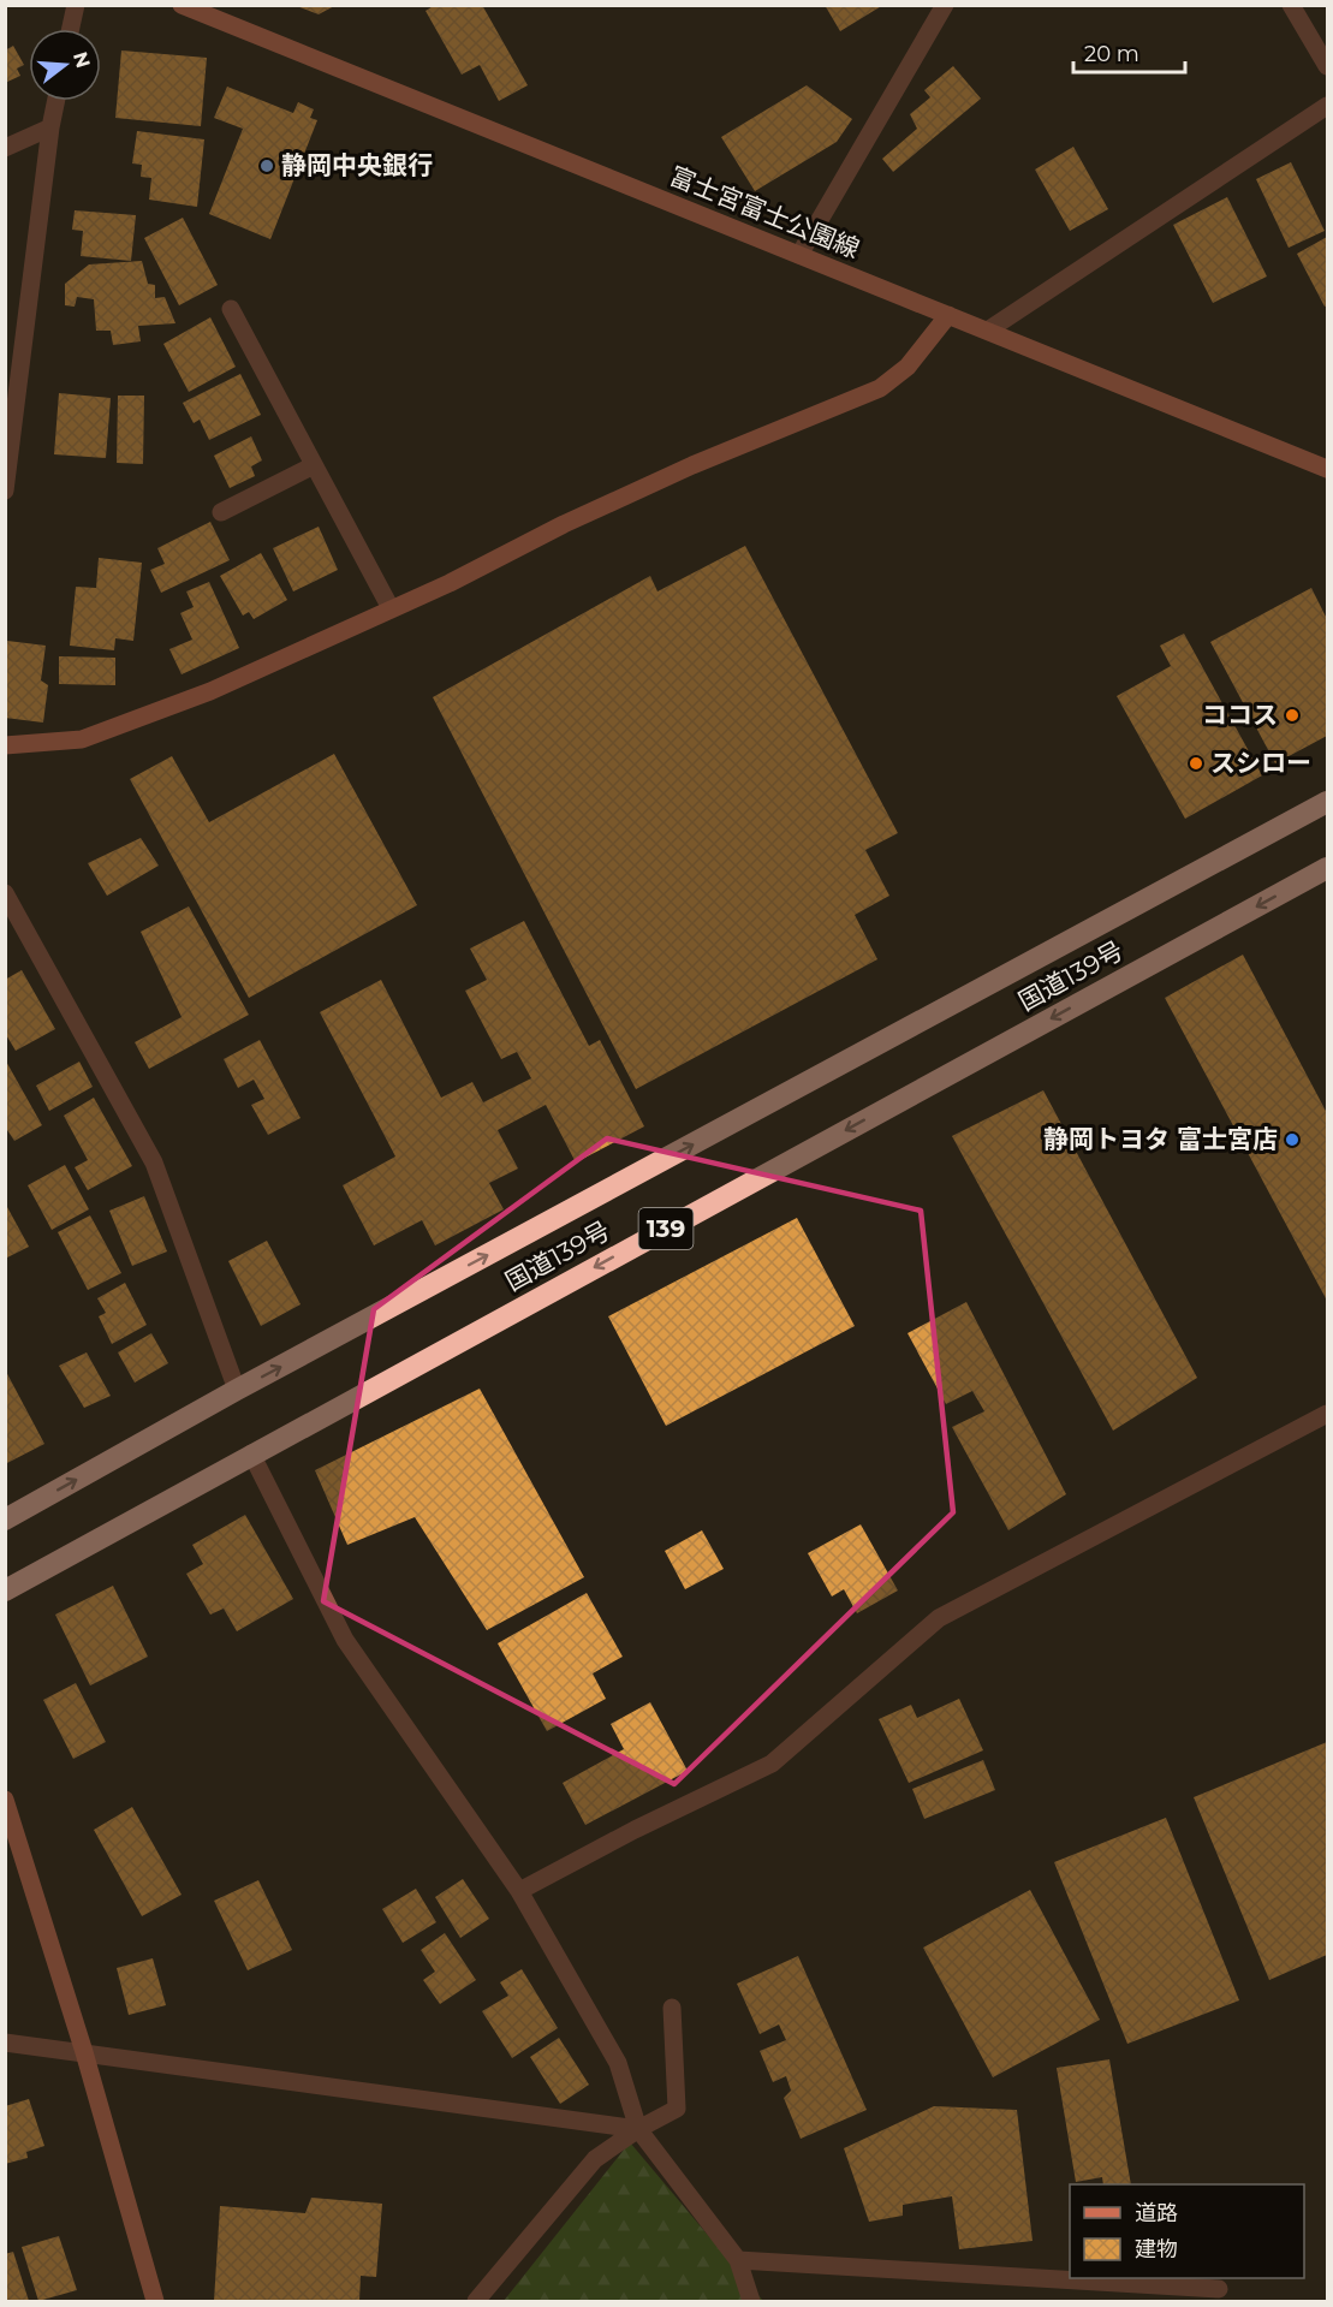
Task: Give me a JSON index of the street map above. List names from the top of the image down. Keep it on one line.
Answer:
{"streets":{"highway":["国道139号","139"],"street":["富士宮富士公園線"]},"places":["静岡中央銀行","ココス","スシロー","静岡トヨタ 富士宮店"],"legend":["道路","建物"],"scale_bar":"20 m","north":"right"}
